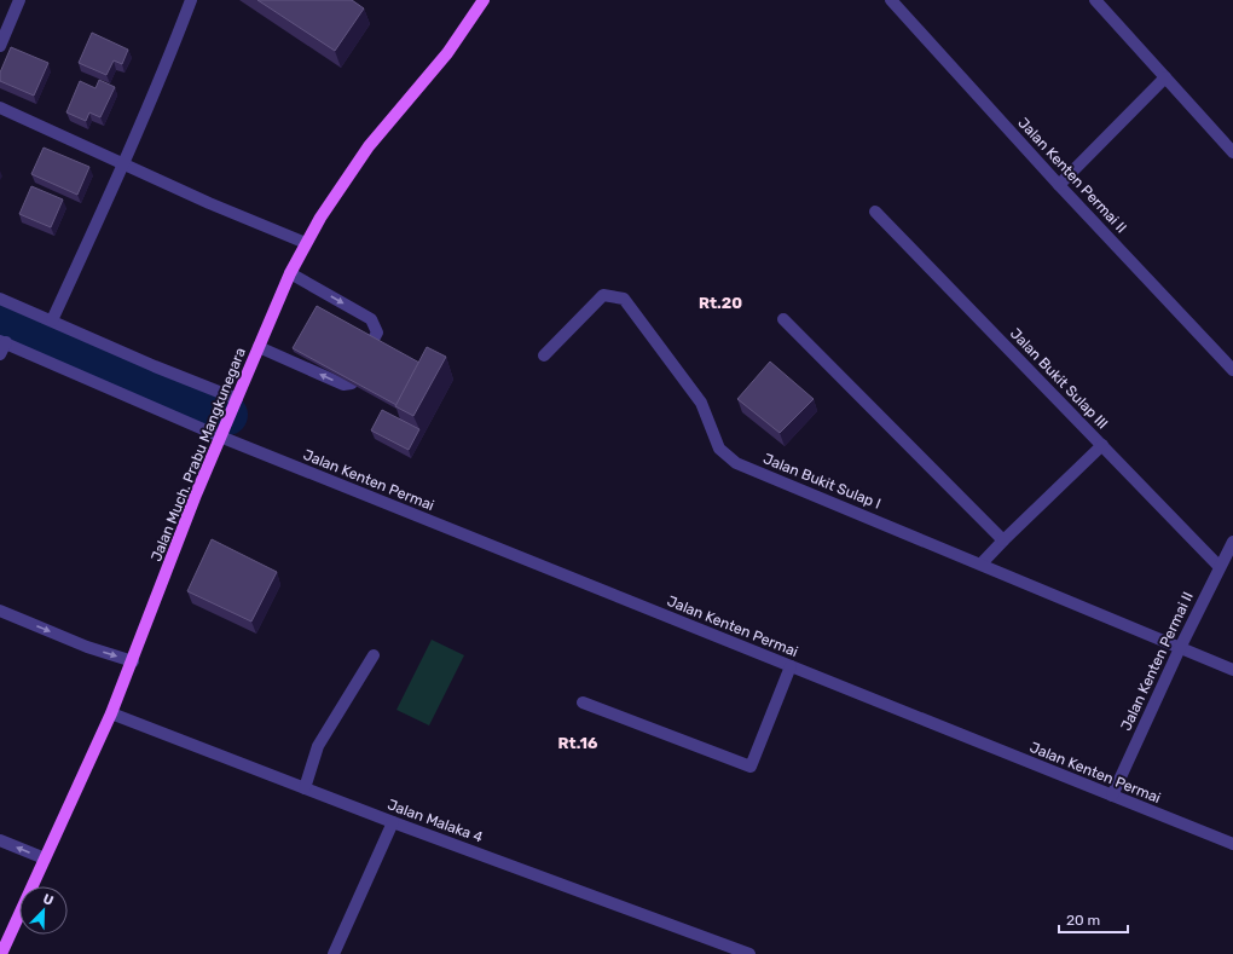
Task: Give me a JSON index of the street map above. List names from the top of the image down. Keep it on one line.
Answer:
{"streets":{"main road":["Jalan Much. Prabu Mangkunegara"],"street":["Jalan Kenten Permai II","Jalan Bukit Sulap III","Jalan Kenten Permai","Jalan Bukit Sulap I","Jalan Malaka 4"]},"crossings":[["Jalan Kenten Permai II","Jalan Bukit Sulap III"],["Jalan Kenten Permai II","Jalan Kenten Permai"],["Jalan Kenten Permai II","Jalan Bukit Sulap I"],["Jalan Much. Prabu Mangkunegara","Jalan Kenten Permai"],["Jalan Much. Prabu Mangkunegara","Jalan Malaka 4"]],"districts":["Rt.20","Rt.16"],"scale_bar":"20 m","north":"top right"}
